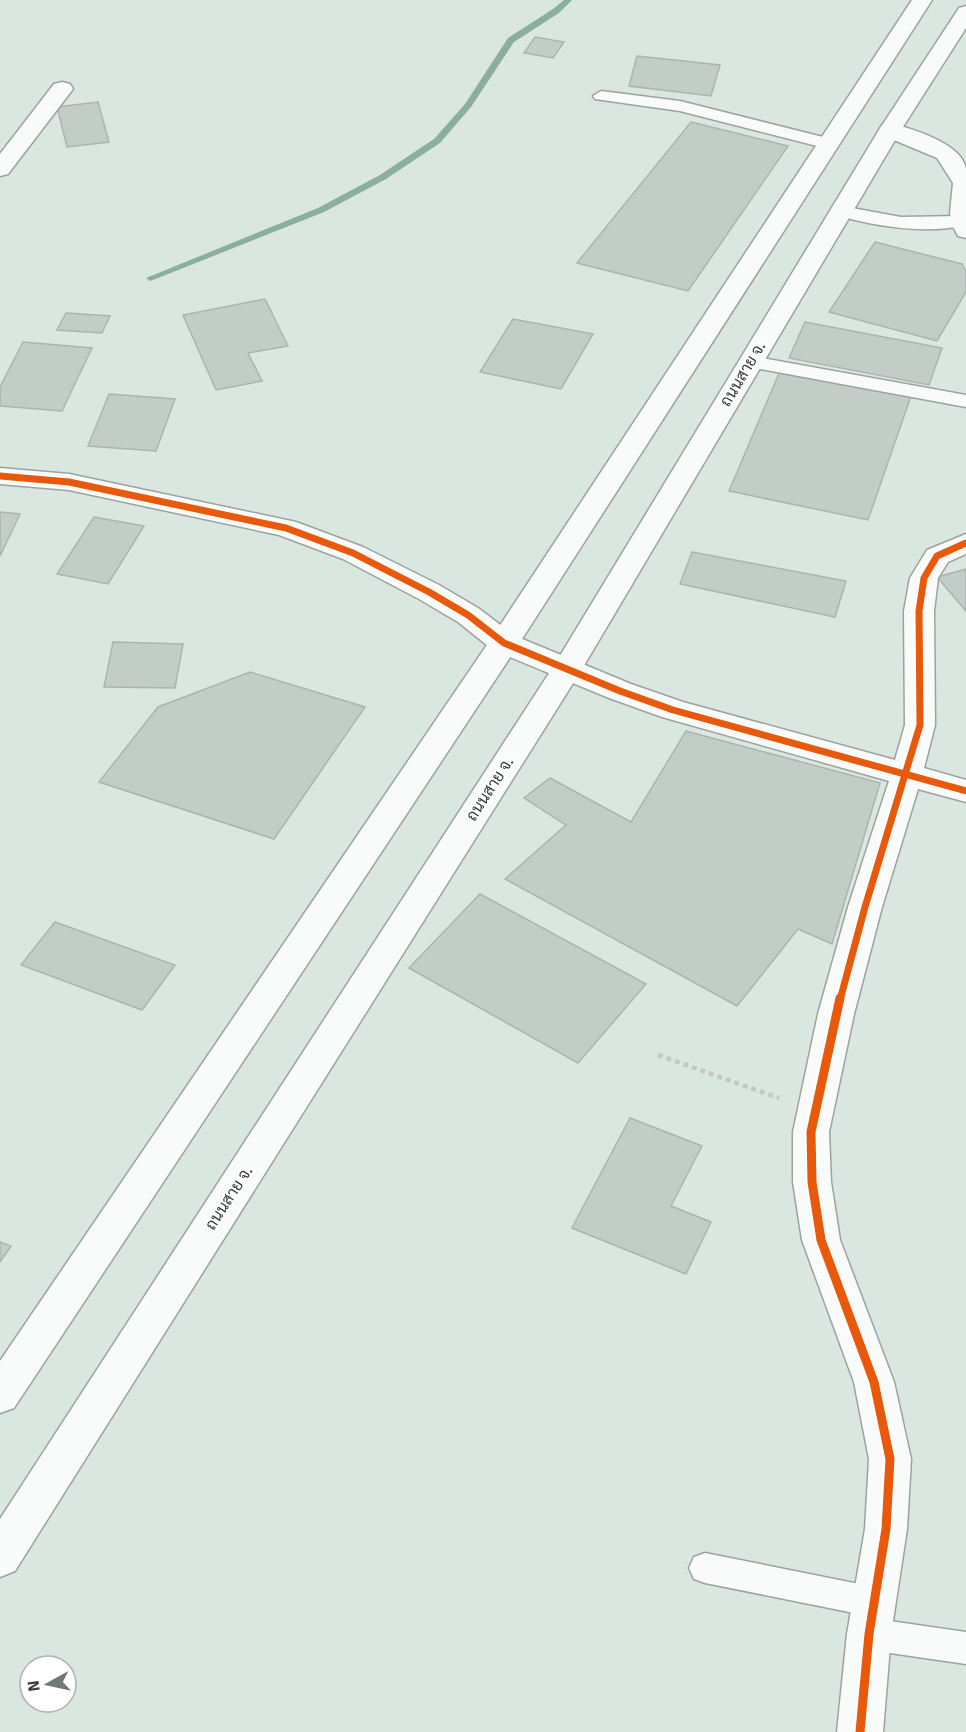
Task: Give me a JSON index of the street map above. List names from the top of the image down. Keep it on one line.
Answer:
{"streets":{"main road":["ถนนสาย จ."]},"north":"left"}
